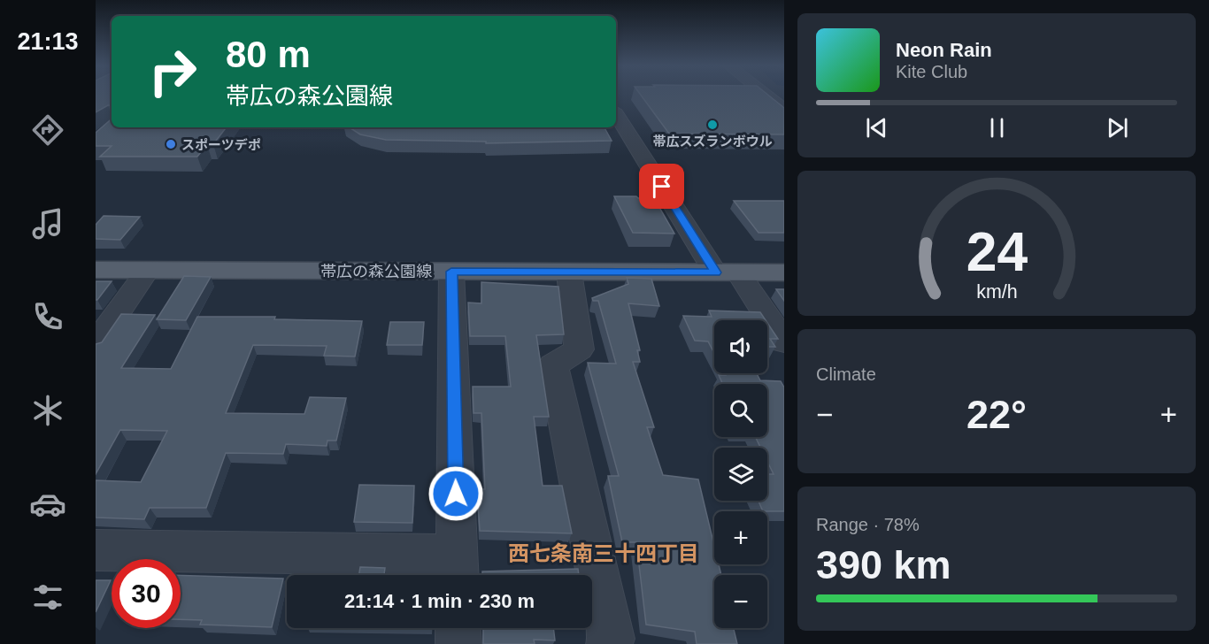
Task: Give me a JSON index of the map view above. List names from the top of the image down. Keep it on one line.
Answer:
{"streets":{"main road":["帯広の森公園線"]},"districts":["西七条南三十四丁目"],"places":["帯広スズランボウル","スポーツデポ"],"page":{"tabs":"21:13","turn":["80 m","帯広の森公園線"],"song":["Neon Rain","Kite Club"],"map_buttons":["+","−"],"tile":["Climate",["Range · 78%","390 km"]],"heat":["−","22°","+"],"limit":"30","trip":"21:14 · 1 min · 230 m","gauge":["24","km/h"]}}
